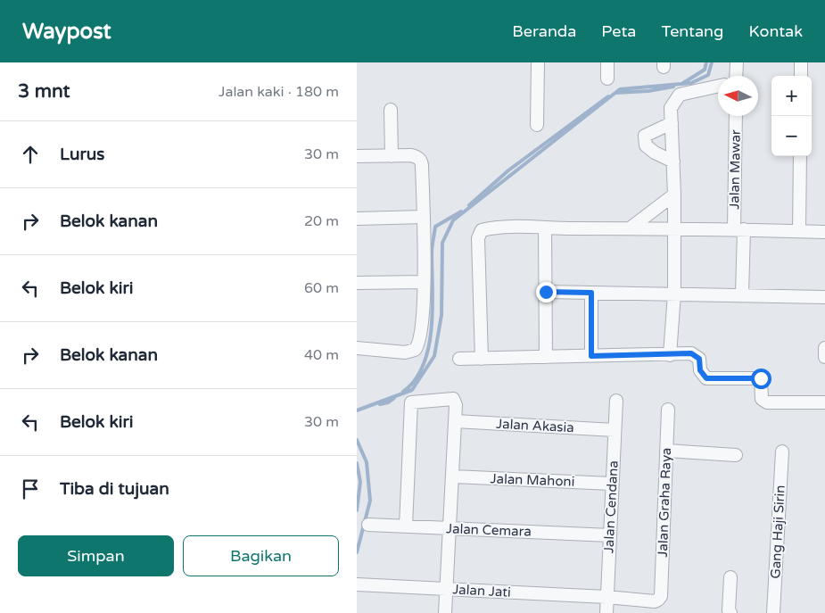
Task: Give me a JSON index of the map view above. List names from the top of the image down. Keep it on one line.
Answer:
{"streets":{"street":["Jalan Mawar","Jalan Akasia","Jalan Mahoni","Jalan Graha Raya","Jalan Cendana","Jalan Cemara","Gang Haji Sirin","Jalan Jati"]},"crossings":[["Jalan Akasia","Jalan Cendana"],["Jalan Mahoni","Jalan Cendana"],["Jalan Graha Raya","Jalan Jati"],["Jalan Cendana","Jalan Cemara"],["Jalan Cendana","Jalan Jati"]],"north":"left","page":{"header":"Waypost","nav":["Beranda","Peta","Tentang","Kontak"],"heading":["3 mnt","Jalan kaki · 180 m"],"map_buttons":["+","−"],"list":[["Lurus","30 m"],["Belok kanan","20 m"],["Belok kiri","60 m"],["Belok kanan","40 m"],["Belok kiri","30 m"],"Tiba di tujuan"],"buttons":["Simpan","Bagikan"]}}
